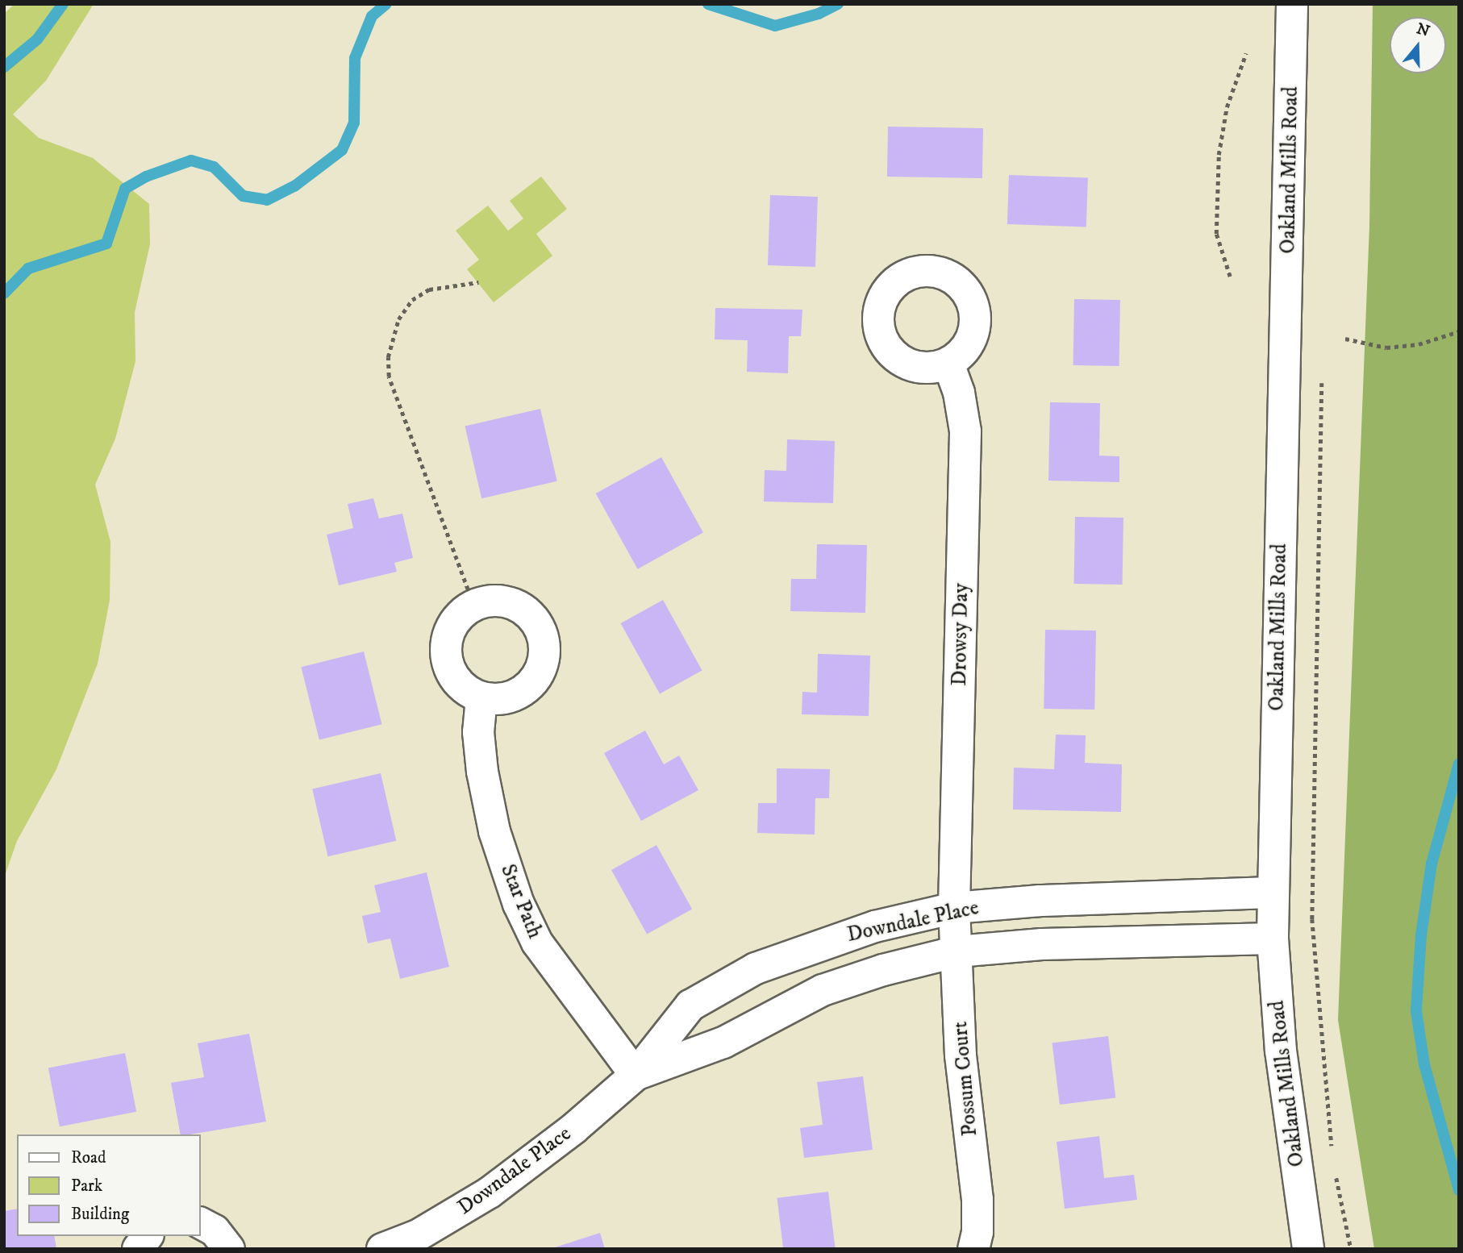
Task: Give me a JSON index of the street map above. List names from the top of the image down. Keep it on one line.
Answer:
{"streets":{"street":["Oakland Mills Road","Drowsy Day","Star Path","Downdale Place","Possum Court"]},"crossings":[["Oakland Mills Road","Downdale Place"],["Drowsy Day","Downdale Place"],["Drowsy Day","Possum Court"],["Star Path","Downdale Place"],["Downdale Place","Possum Court"]],"legend":["Road","Park","Building"],"north":"top"}
